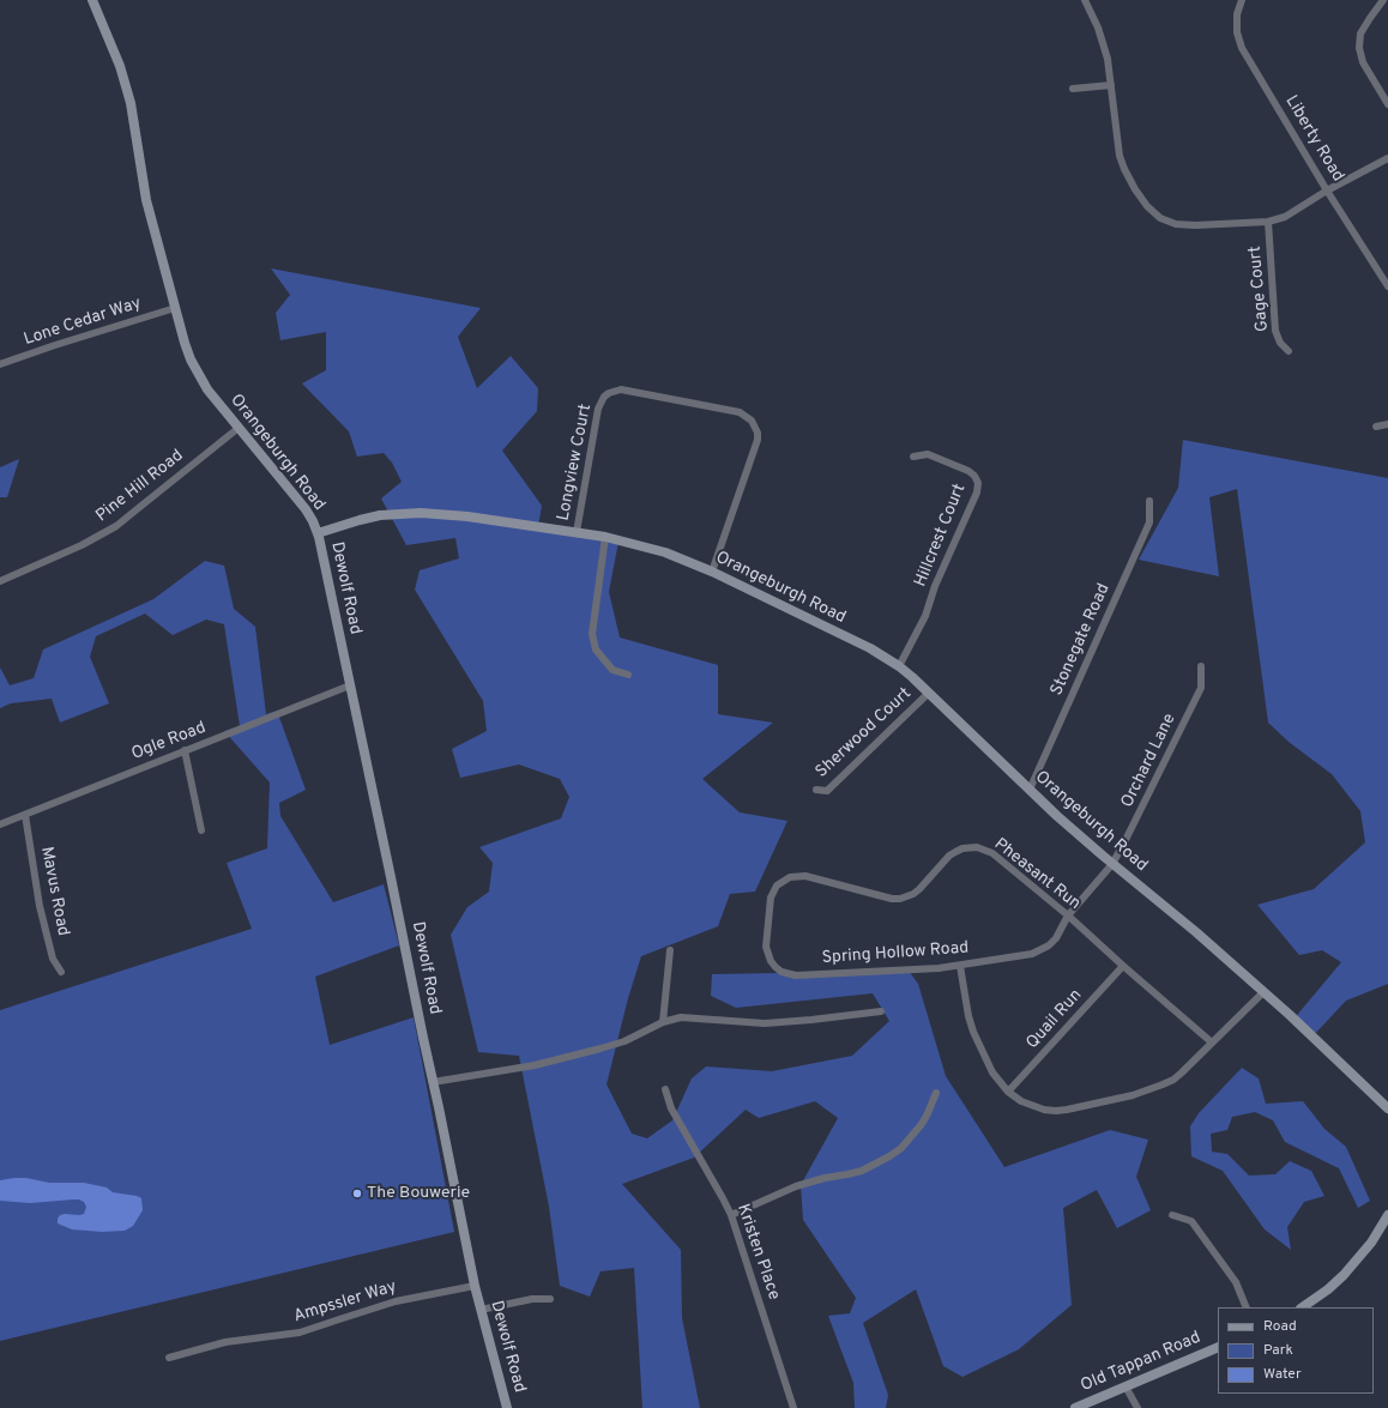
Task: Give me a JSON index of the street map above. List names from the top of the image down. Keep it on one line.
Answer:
{"streets":{"street":["Liberty Road","Gage Court","Lone Cedar Way","Orangeburgh Road","Longview Court","Pine Hill Road","Hillcrest Court","Dewolf Road","Stonegate Road","Sherwood Court","Ogle Road","Orchard Lane","Pheasant Run","Mavus Road","Spring Hollow Road","Quail Run","Kristen Place","Ampssler Way","Old Tappan Road"]},"crossings":[["Lone Cedar Way","Orangeburgh Road"],["Orangeburgh Road","Longview Court"],["Orangeburgh Road","Pine Hill Road"],["Orangeburgh Road","Hillcrest Court"],["Orangeburgh Road","Dewolf Road"],["Orangeburgh Road","Stonegate Road"],["Orangeburgh Road","Sherwood Court"],["Orangeburgh Road","Orchard Lane"],["Orangeburgh Road","Spring Hollow Road"],["Dewolf Road","Ogle Road"],["Dewolf Road","Ampssler Way"],["Ogle Road","Mavus Road"],["Orchard Lane","Spring Hollow Road"],["Pheasant Run","Spring Hollow Road"],["Pheasant Run","Quail Run"]],"places":["The Bouwerie"],"legend":["Road","Park","Water"]}
